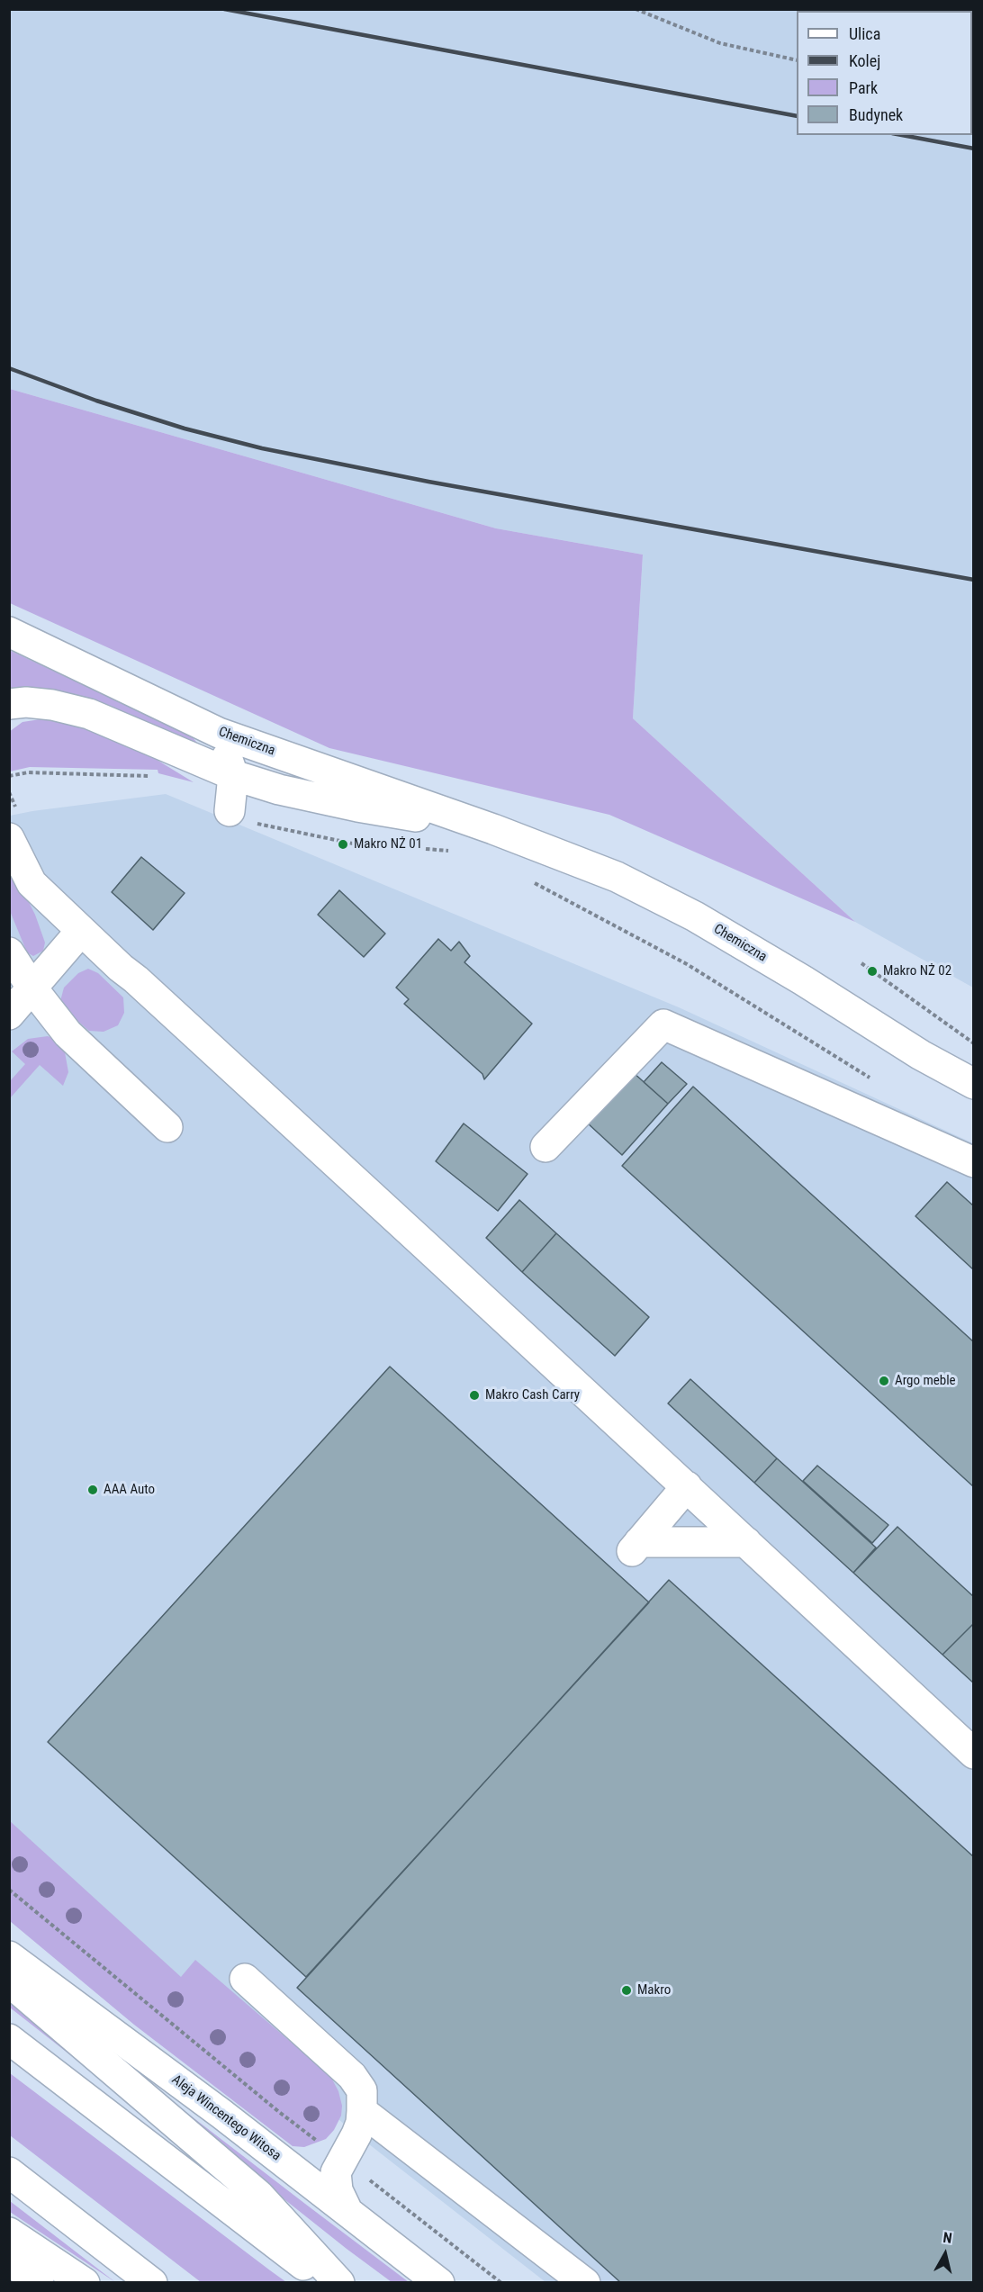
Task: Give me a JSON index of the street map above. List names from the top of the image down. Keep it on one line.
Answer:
{"streets":{"street":["Chemiczna","Aleja Wincentego Witosa"]},"places":["Makro NŻ 01","Makro NŻ 02","Argo meble","Makro Cash Carry","AAA Auto","Makro"],"legend":["Ulica","Kolej","Park","Budynek"],"north":"top"}
